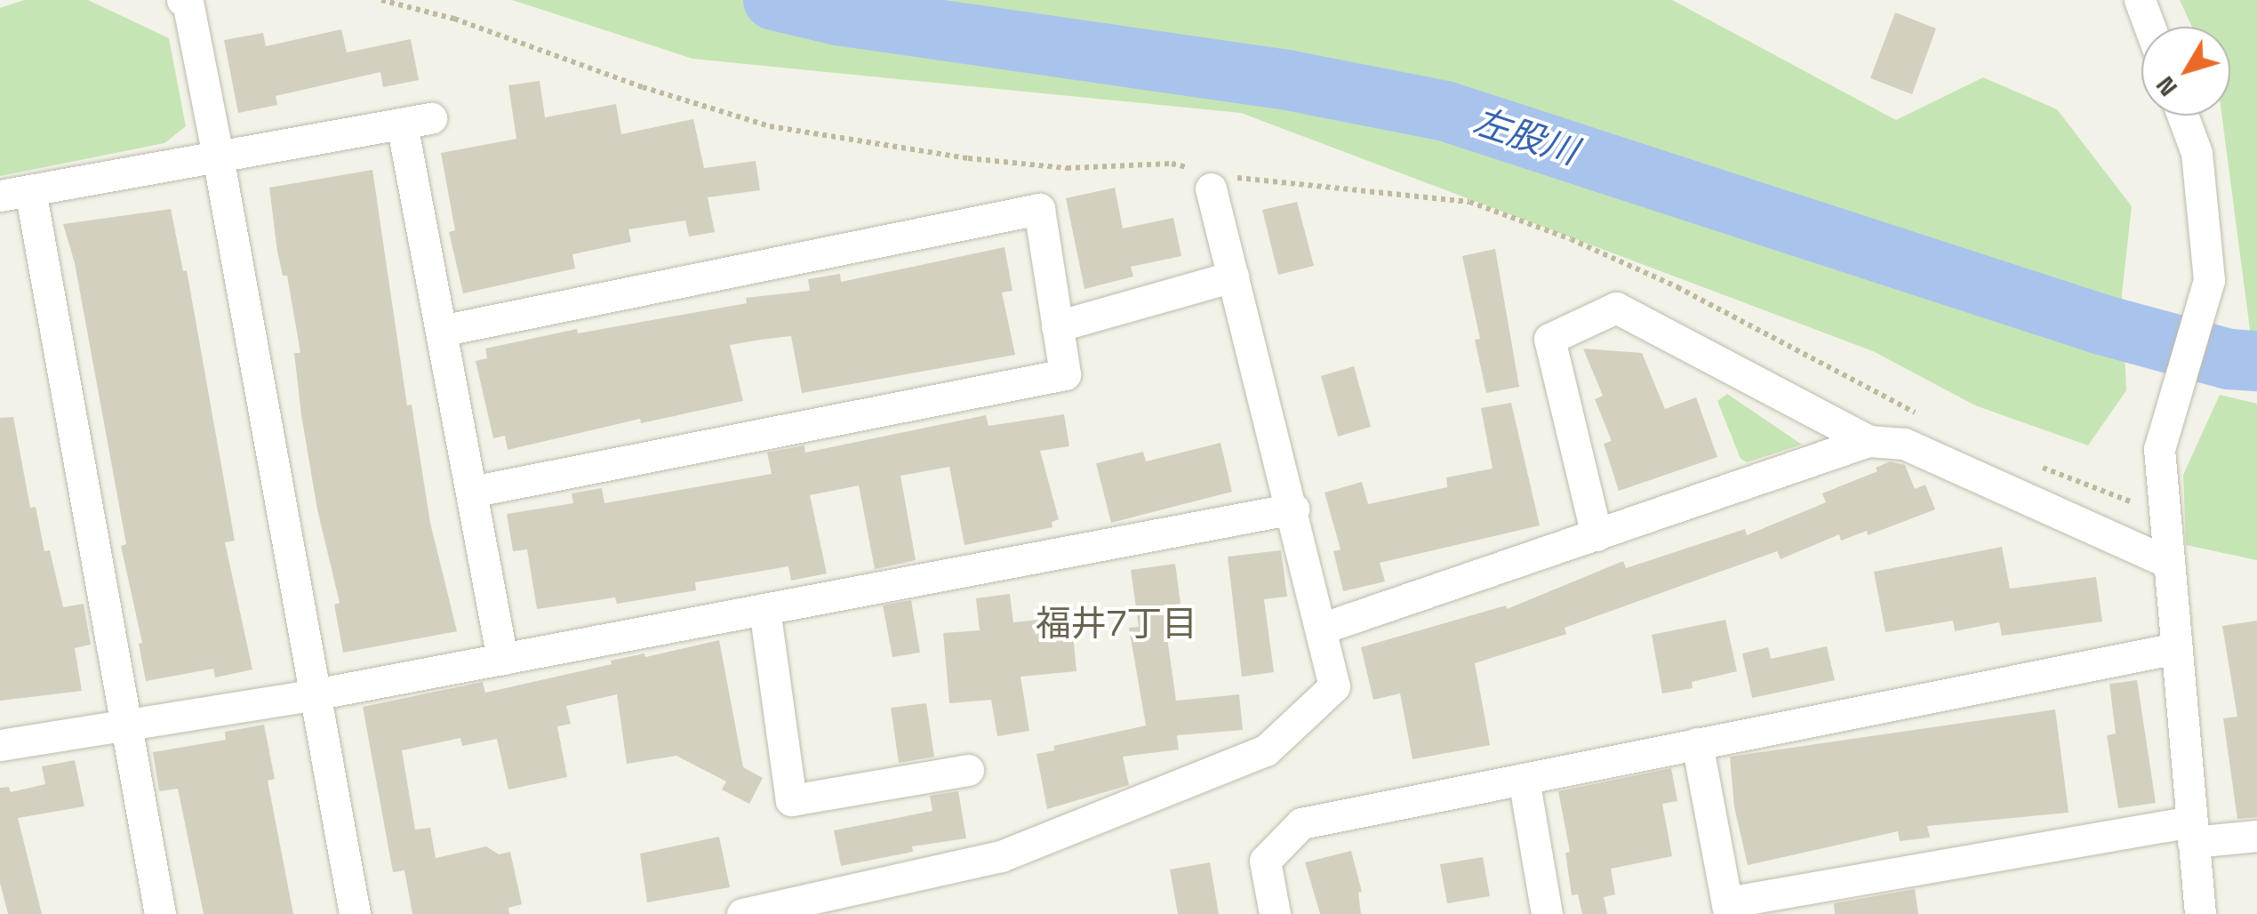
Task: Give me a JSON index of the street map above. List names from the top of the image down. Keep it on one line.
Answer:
{"districts":["福井7丁目"],"water":["左股川"],"north":"bottom left"}
